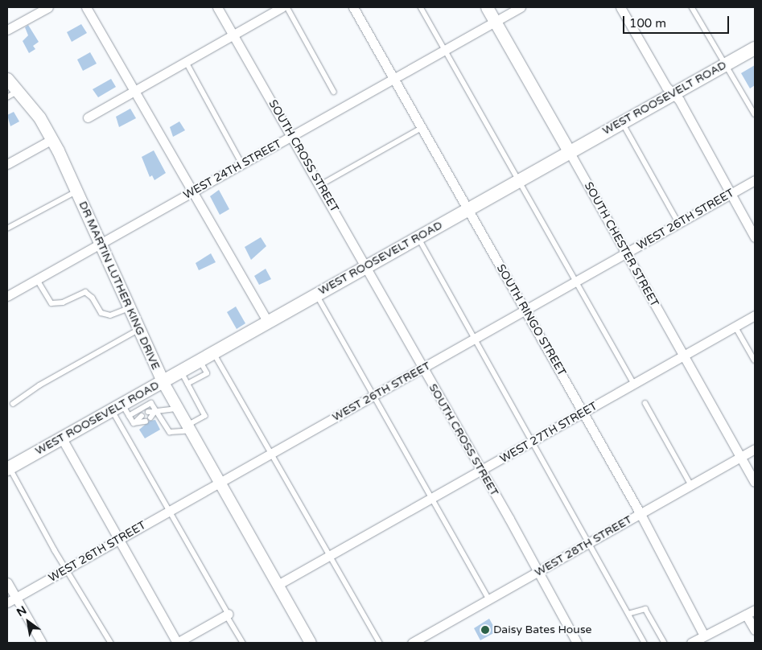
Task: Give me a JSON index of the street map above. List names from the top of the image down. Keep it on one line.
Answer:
{"streets":{"main road":["WEST ROOSEVELT ROAD","SOUTH CHESTER STREET","DR MARTIN LUTHER KING DRIVE"],"street":["SOUTH CROSS STREET","WEST 24TH STREET","WEST 26TH STREET","SOUTH RINGO STREET","WEST 27TH STREET","WEST 28TH STREET"]},"crossings":[["WEST ROOSEVELT ROAD","SOUTH CROSS STREET"],["WEST ROOSEVELT ROAD","SOUTH CHESTER STREET"],["WEST ROOSEVELT ROAD","DR MARTIN LUTHER KING DRIVE"],["WEST ROOSEVELT ROAD","SOUTH RINGO STREET"],["SOUTH CROSS STREET","WEST 24TH STREET"],["SOUTH CROSS STREET","WEST 26TH STREET"],["SOUTH CROSS STREET","WEST 27TH STREET"],["SOUTH CROSS STREET","WEST 28TH STREET"],["WEST 24TH STREET","SOUTH CHESTER STREET"],["WEST 24TH STREET","DR MARTIN LUTHER KING DRIVE"],["WEST 24TH STREET","SOUTH RINGO STREET"],["WEST 26TH STREET","SOUTH CHESTER STREET"],["WEST 26TH STREET","DR MARTIN LUTHER KING DRIVE"],["WEST 26TH STREET","SOUTH RINGO STREET"],["SOUTH CHESTER STREET","WEST 27TH STREET"],["SOUTH CHESTER STREET","WEST 28TH STREET"],["DR MARTIN LUTHER KING DRIVE","WEST 27TH STREET"],["SOUTH RINGO STREET","WEST 27TH STREET"],["SOUTH RINGO STREET","WEST 28TH STREET"]],"places":["Daisy Bates House"],"scale_bar":"100 m","north":"top left"}
